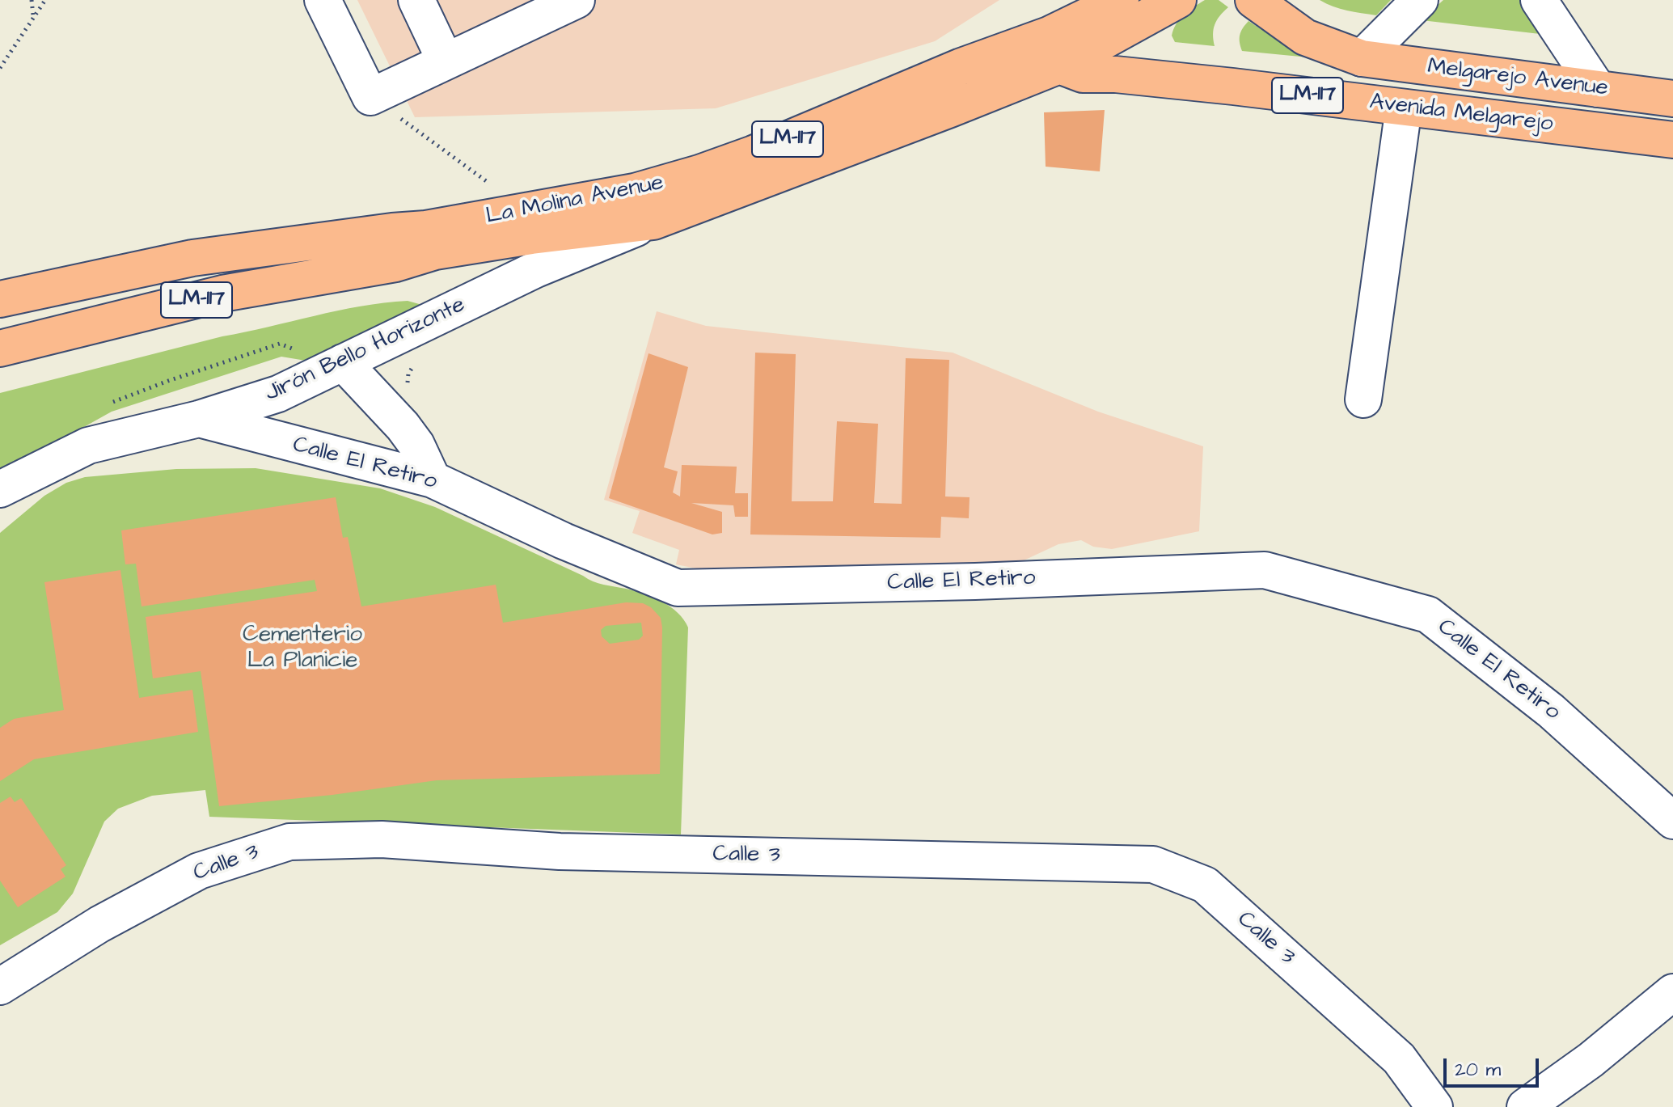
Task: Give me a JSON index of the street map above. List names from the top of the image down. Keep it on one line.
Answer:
{"streets":{"main road":["Melgarejo Avenue","LM-117","Avenida Melgarejo","La Molina Avenue"],"street":["Jirón Bello Horizonte","Calle El Retiro","Calle 3"]},"crossings":[["Melgarejo Avenue","Avenida Melgarejo"],["LM-117","Avenida Melgarejo"],["LM-117","La Molina Avenue"],["Avenida Melgarejo","La Molina Avenue"],["La Molina Avenue","Jirón Bello Horizonte"],["Jirón Bello Horizonte","Calle El Retiro"]],"parks":["Cementerio La Planicie"],"scale_bar":"20 m"}
